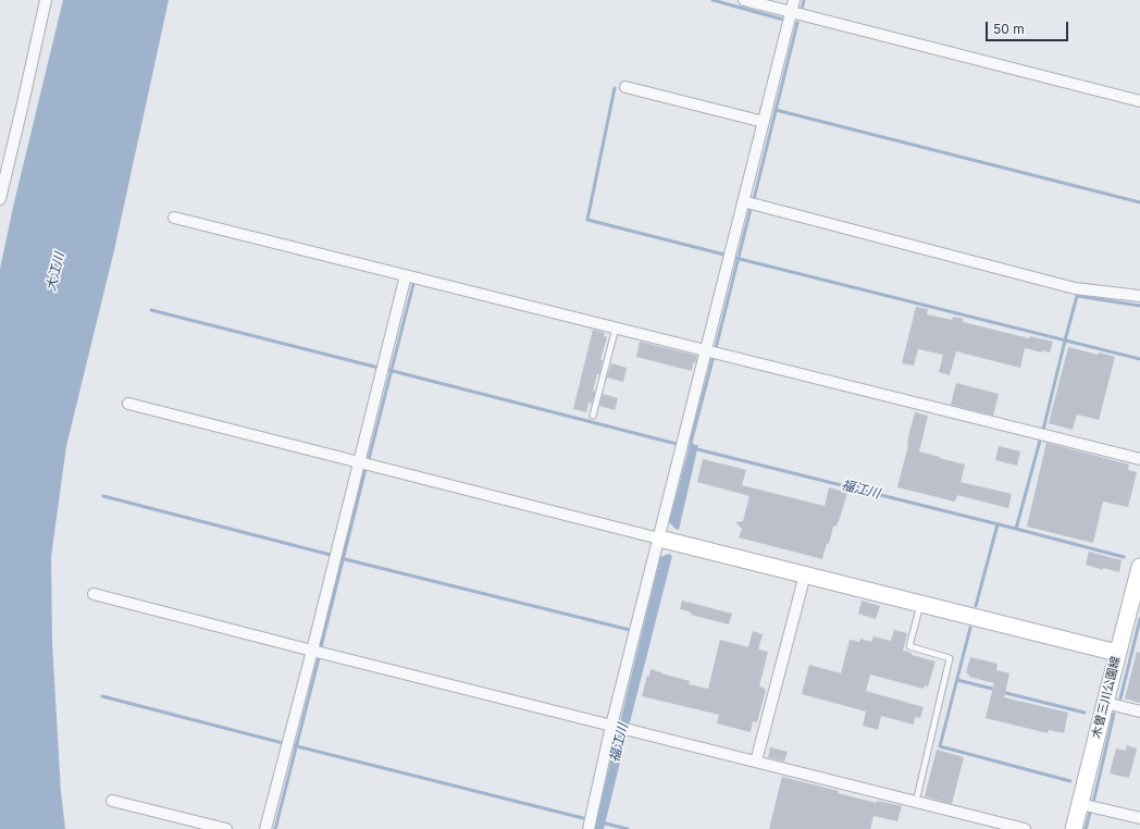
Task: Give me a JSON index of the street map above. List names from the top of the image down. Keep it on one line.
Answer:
{"streets":{"street":["木曽三川公園線"]},"water":["大江川","福江川"],"scale_bar":"50 m"}
